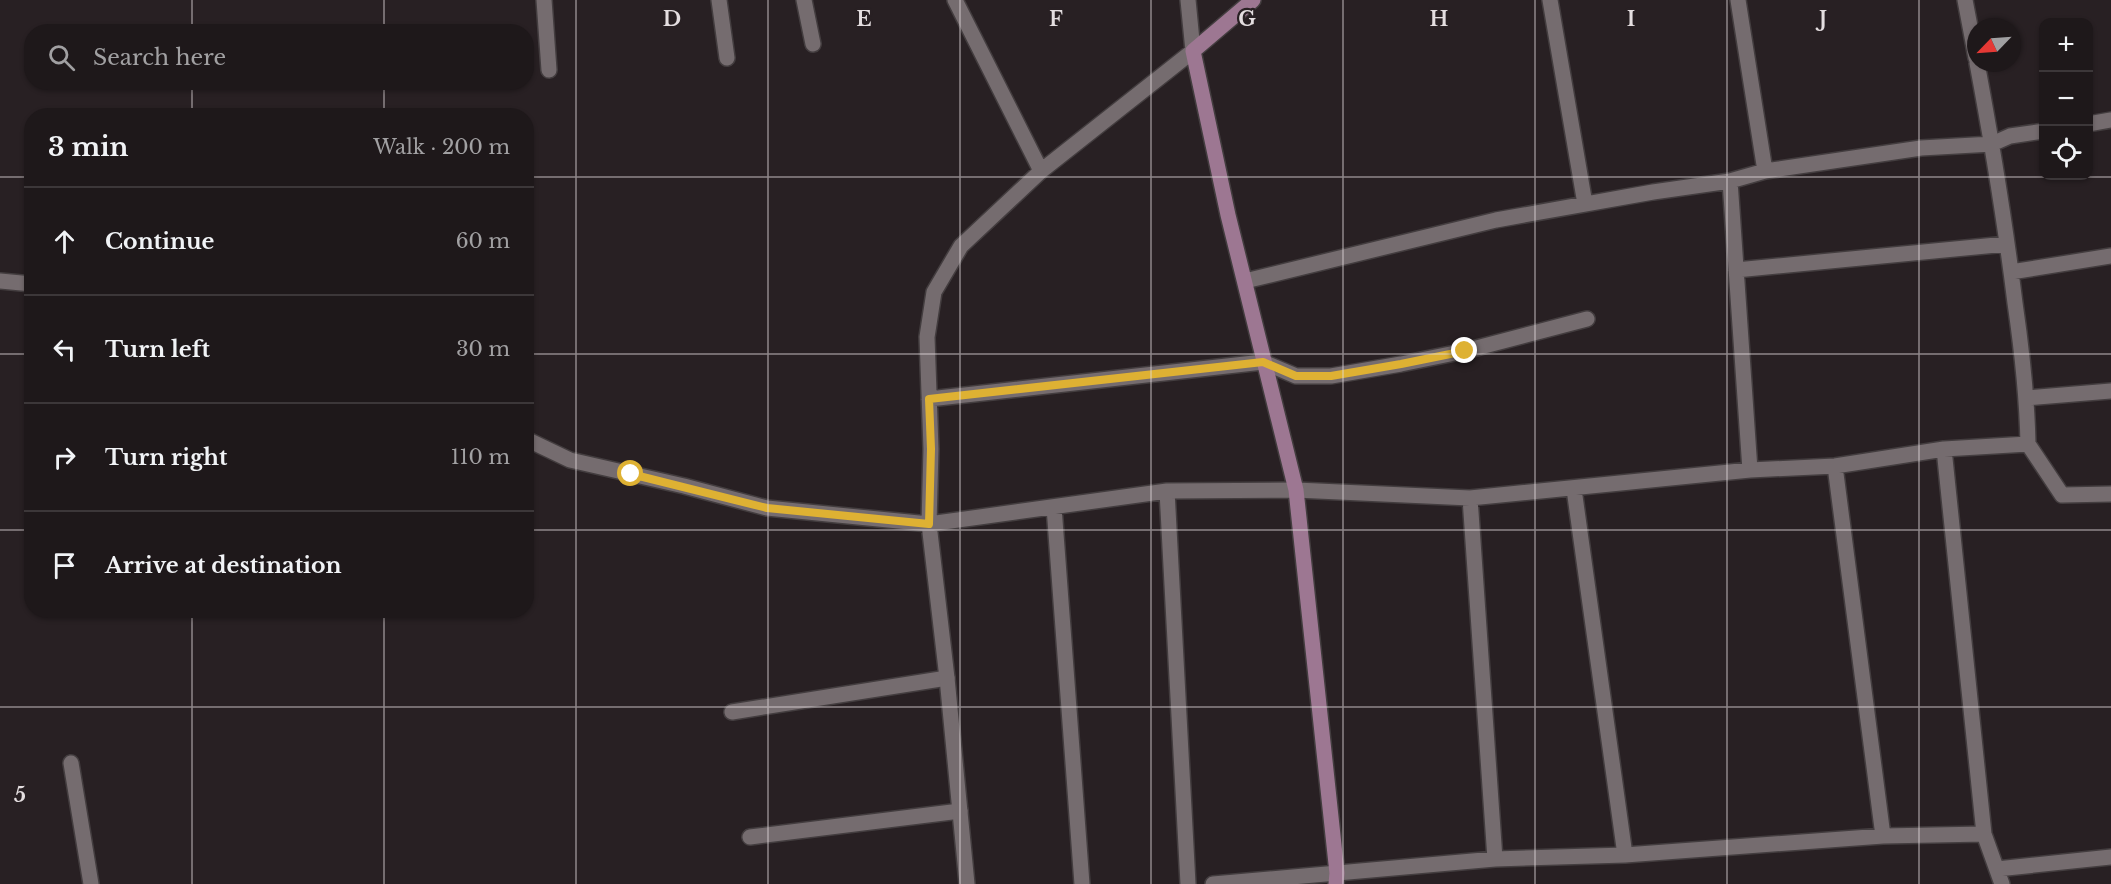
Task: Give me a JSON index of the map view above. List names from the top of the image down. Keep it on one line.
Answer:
{"north":"bottom left","page":{"map_buttons":["+","−"],"search":"Search here","heading":["3 min","Walk · 200 m"],"list":[["Continue","60 m"],["Turn left","30 m"],["Turn right","110 m"],"Arrive at destination"]},"grid":{"columns":["D","E","F","G","H","I","J"],"rows":["5"]}}
